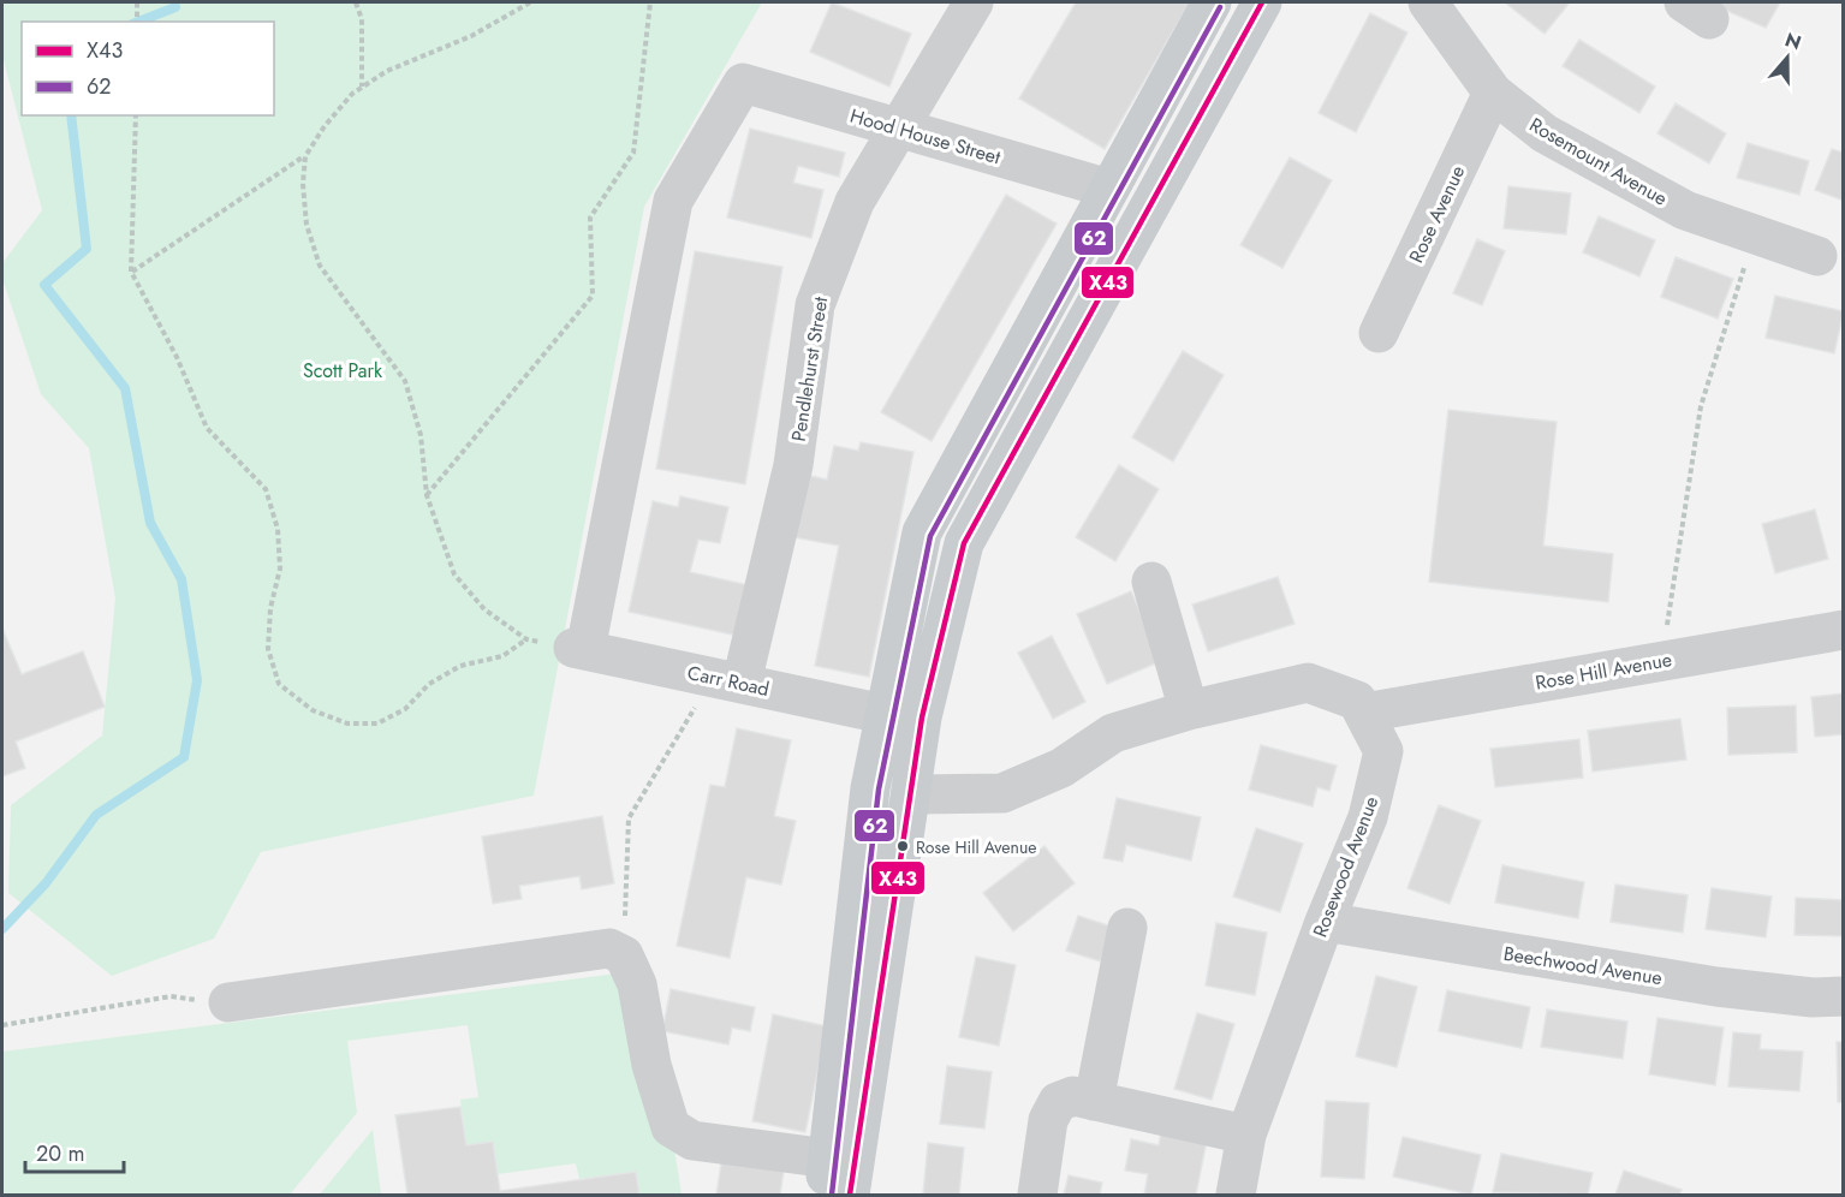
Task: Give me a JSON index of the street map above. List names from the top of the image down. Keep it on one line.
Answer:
{"streets":{"street":["Hood House Street","Rosemount Avenue","Rose Avenue","Pendlehurst Street","Rose Hill Avenue","Carr Road","Rosewood Avenue","Beechwood Avenue"]},"crossings":[["Hood House Street","Pendlehurst Street"],["Hood House Street","Carr Road"],["Rosemount Avenue","Rose Avenue"],["Pendlehurst Street","Carr Road"],["Rose Hill Avenue","Rosewood Avenue"],["Rosewood Avenue","Beechwood Avenue"]],"parks":["Scott Park"],"places":["Rose Hill Avenue"],"lines":["transit line X43","transit line 62"],"legend":["X43","62"],"scale_bar":"20 m","north":"top"}
